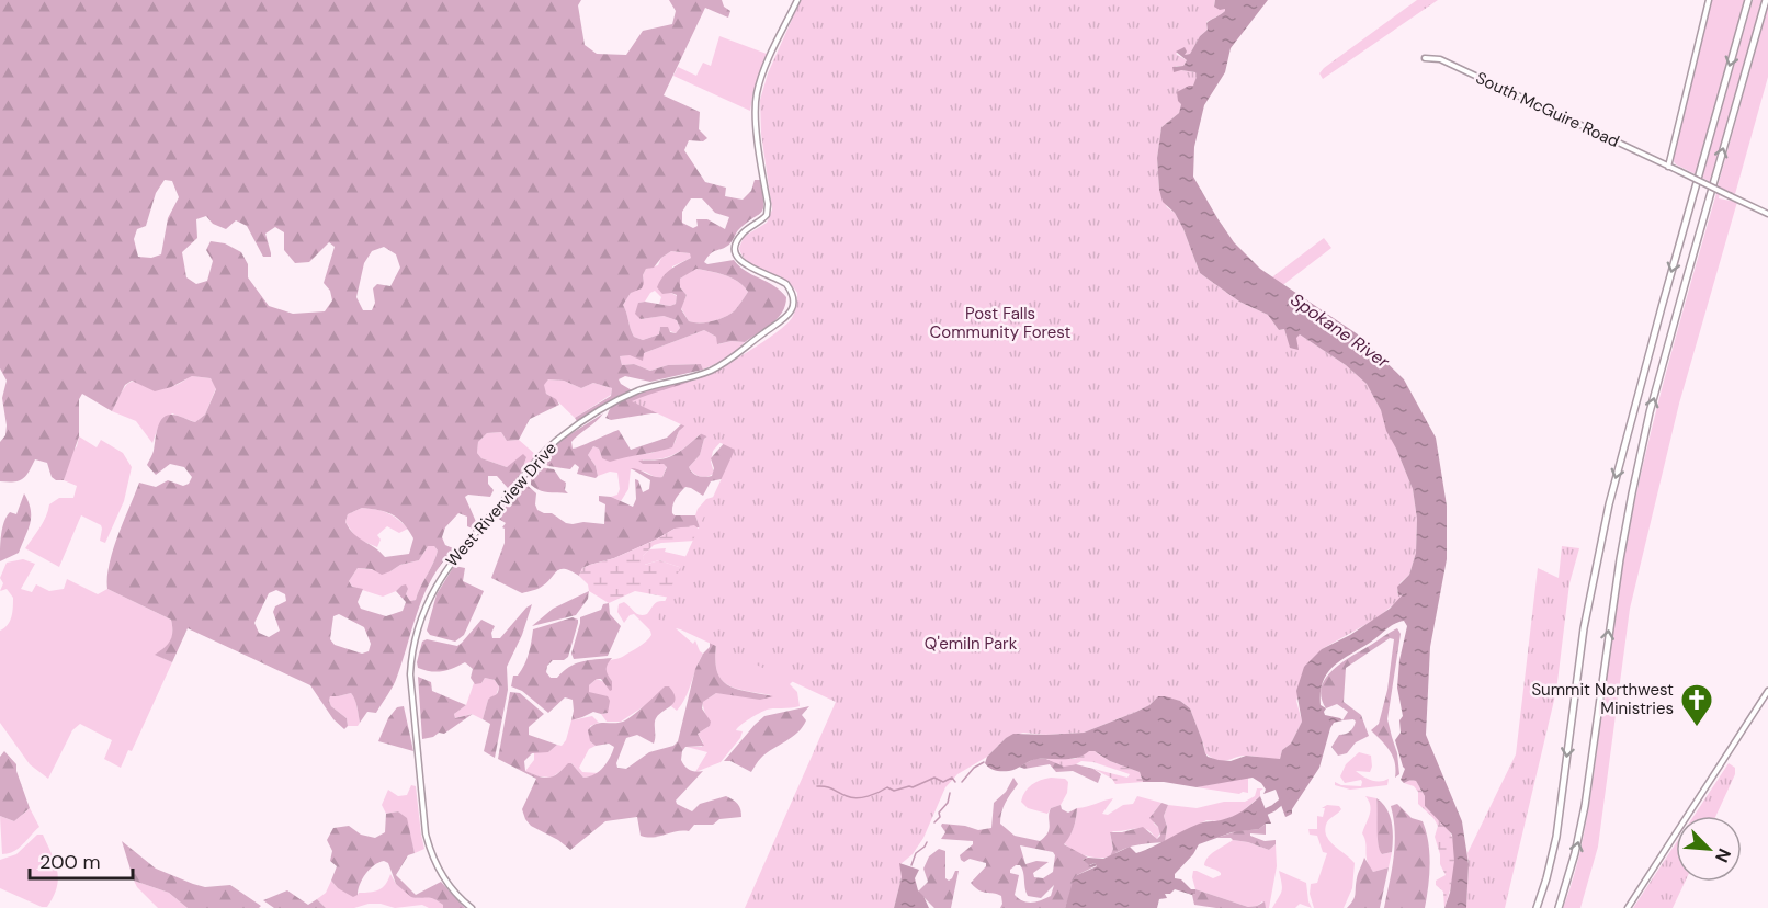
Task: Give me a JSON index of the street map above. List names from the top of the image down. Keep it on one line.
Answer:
{"streets":{"street":["South McGuire Road","West Riverview Drive"]},"water":["Spokane River"],"parks":["Post Falls Community Forest","Q'emiln Park"],"places":{"church":["Summit Northwest Ministries"]},"scale_bar":"200 m","north":"bottom right"}
